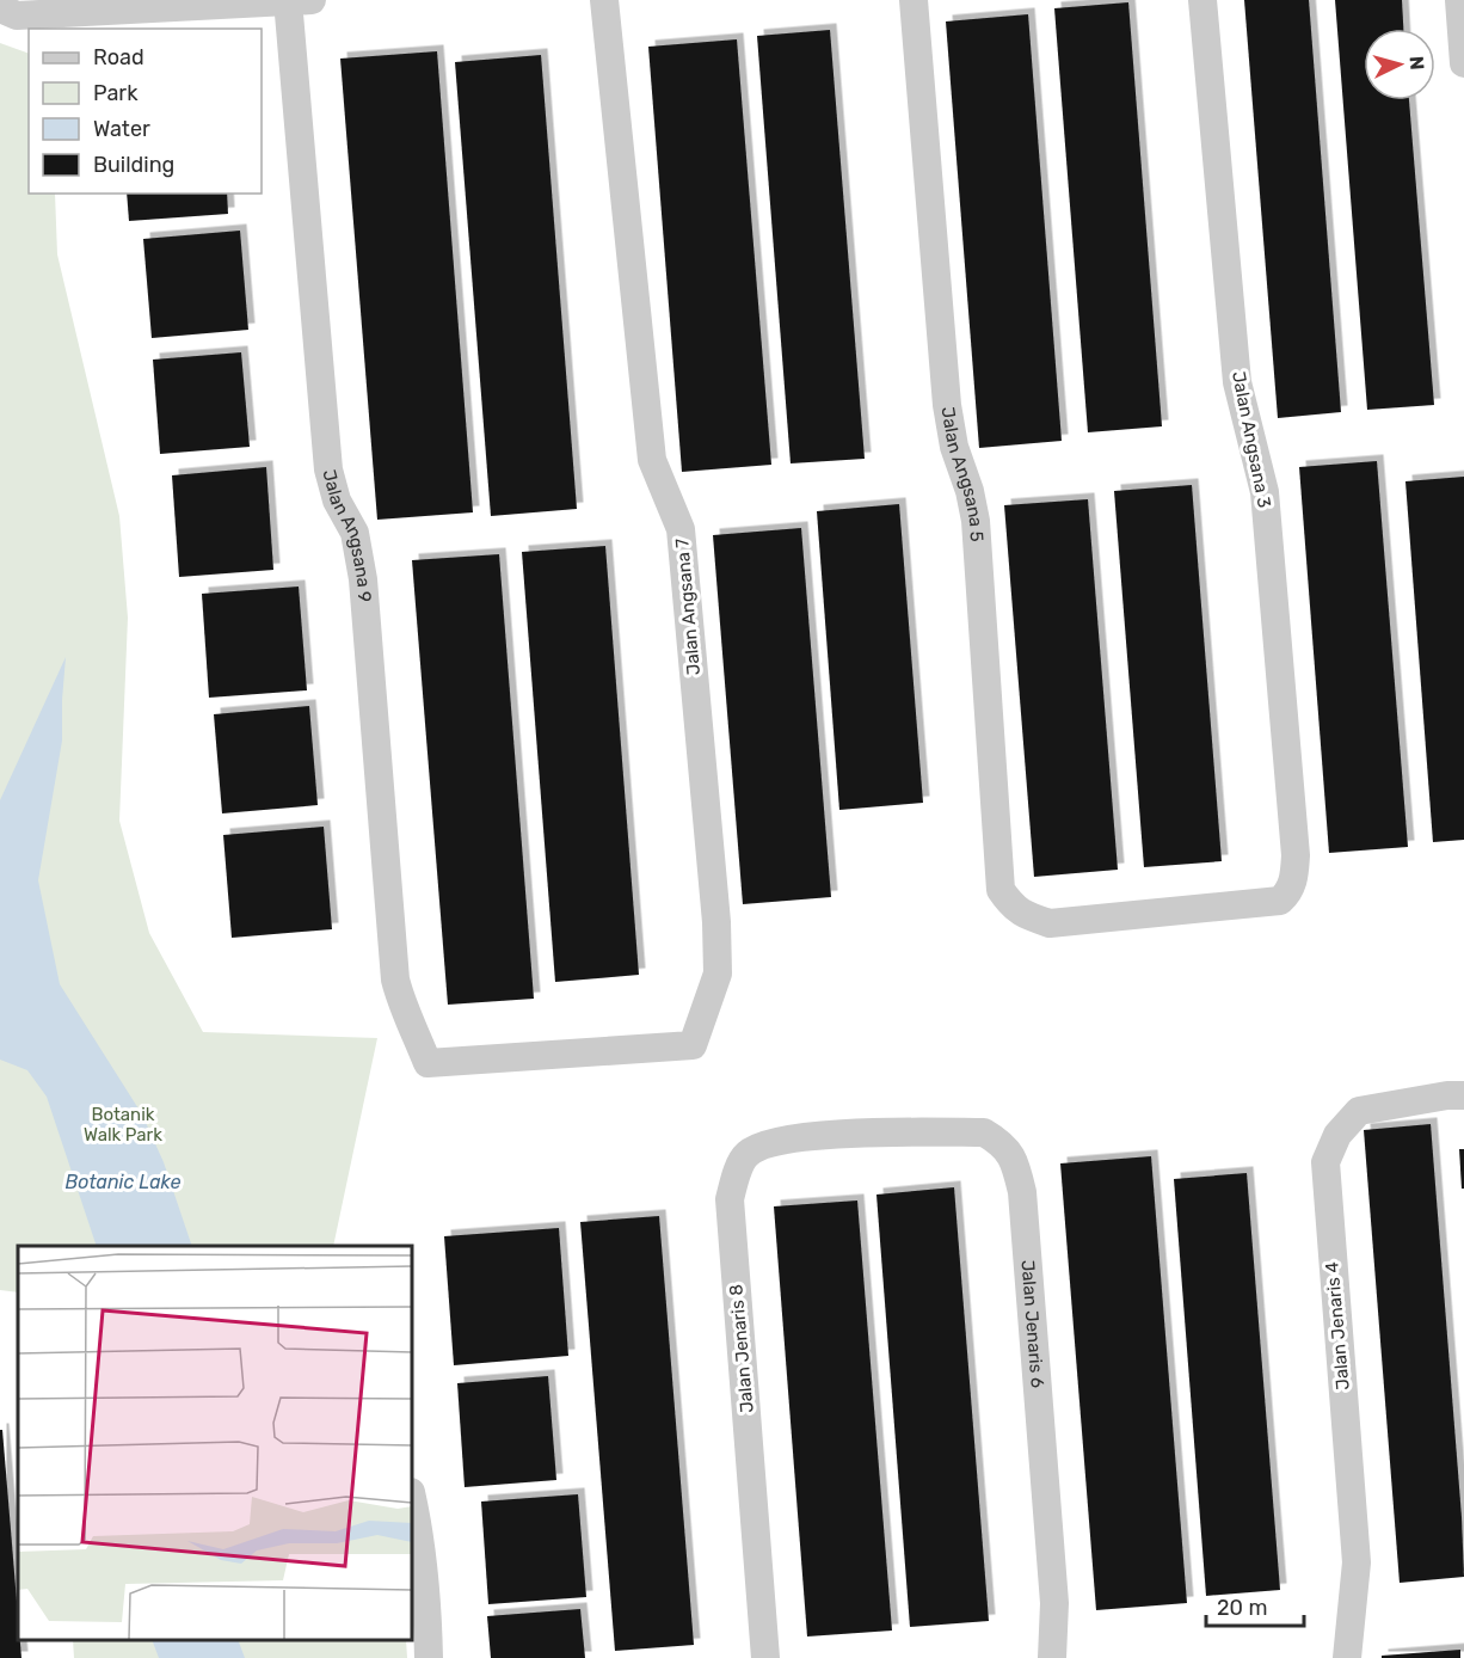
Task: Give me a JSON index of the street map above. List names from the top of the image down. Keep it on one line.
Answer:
{"streets":{"street":["Jalan Angsana 3","Jalan Angsana 5","Jalan Angsana 9","Jalan Angsana 7","Jalan Jenaris 6","Jalan Jenaris 4","Jalan Jenaris 8"]},"crossings":[["Jalan Angsana 3","Jalan Angsana 5"],["Jalan Angsana 9","Jalan Angsana 7"],["Jalan Jenaris 6","Jalan Jenaris 8"]],"water":["Botanic Lake"],"parks":["Botanik Walk Park"],"legend":["Road","Park","Water","Building"],"scale_bar":"20 m","north":"right"}
